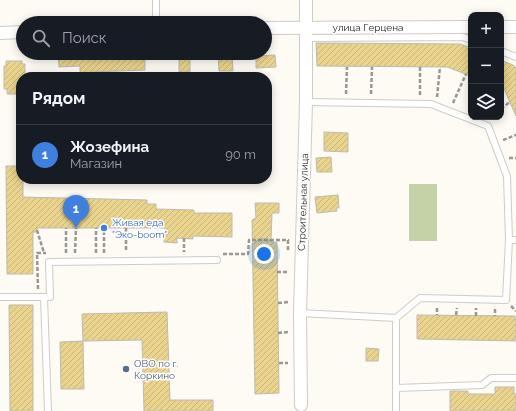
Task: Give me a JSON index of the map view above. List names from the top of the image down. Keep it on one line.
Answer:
{"streets":{"street":["улица Герцена","Строительная улица"]},"crossings":[["улица Герцена","Строительная улица"]],"places":["Живая еда \"Эко-boom\"","ОВО по г. Коркино"],"page":{"map_buttons":["+","−"],"search":"Поиск","heading":"Рядом","list":[{"mark":"1","name":"Жозефина","note":"Магазин","value":"90 m"}],"pins":"1"}}
